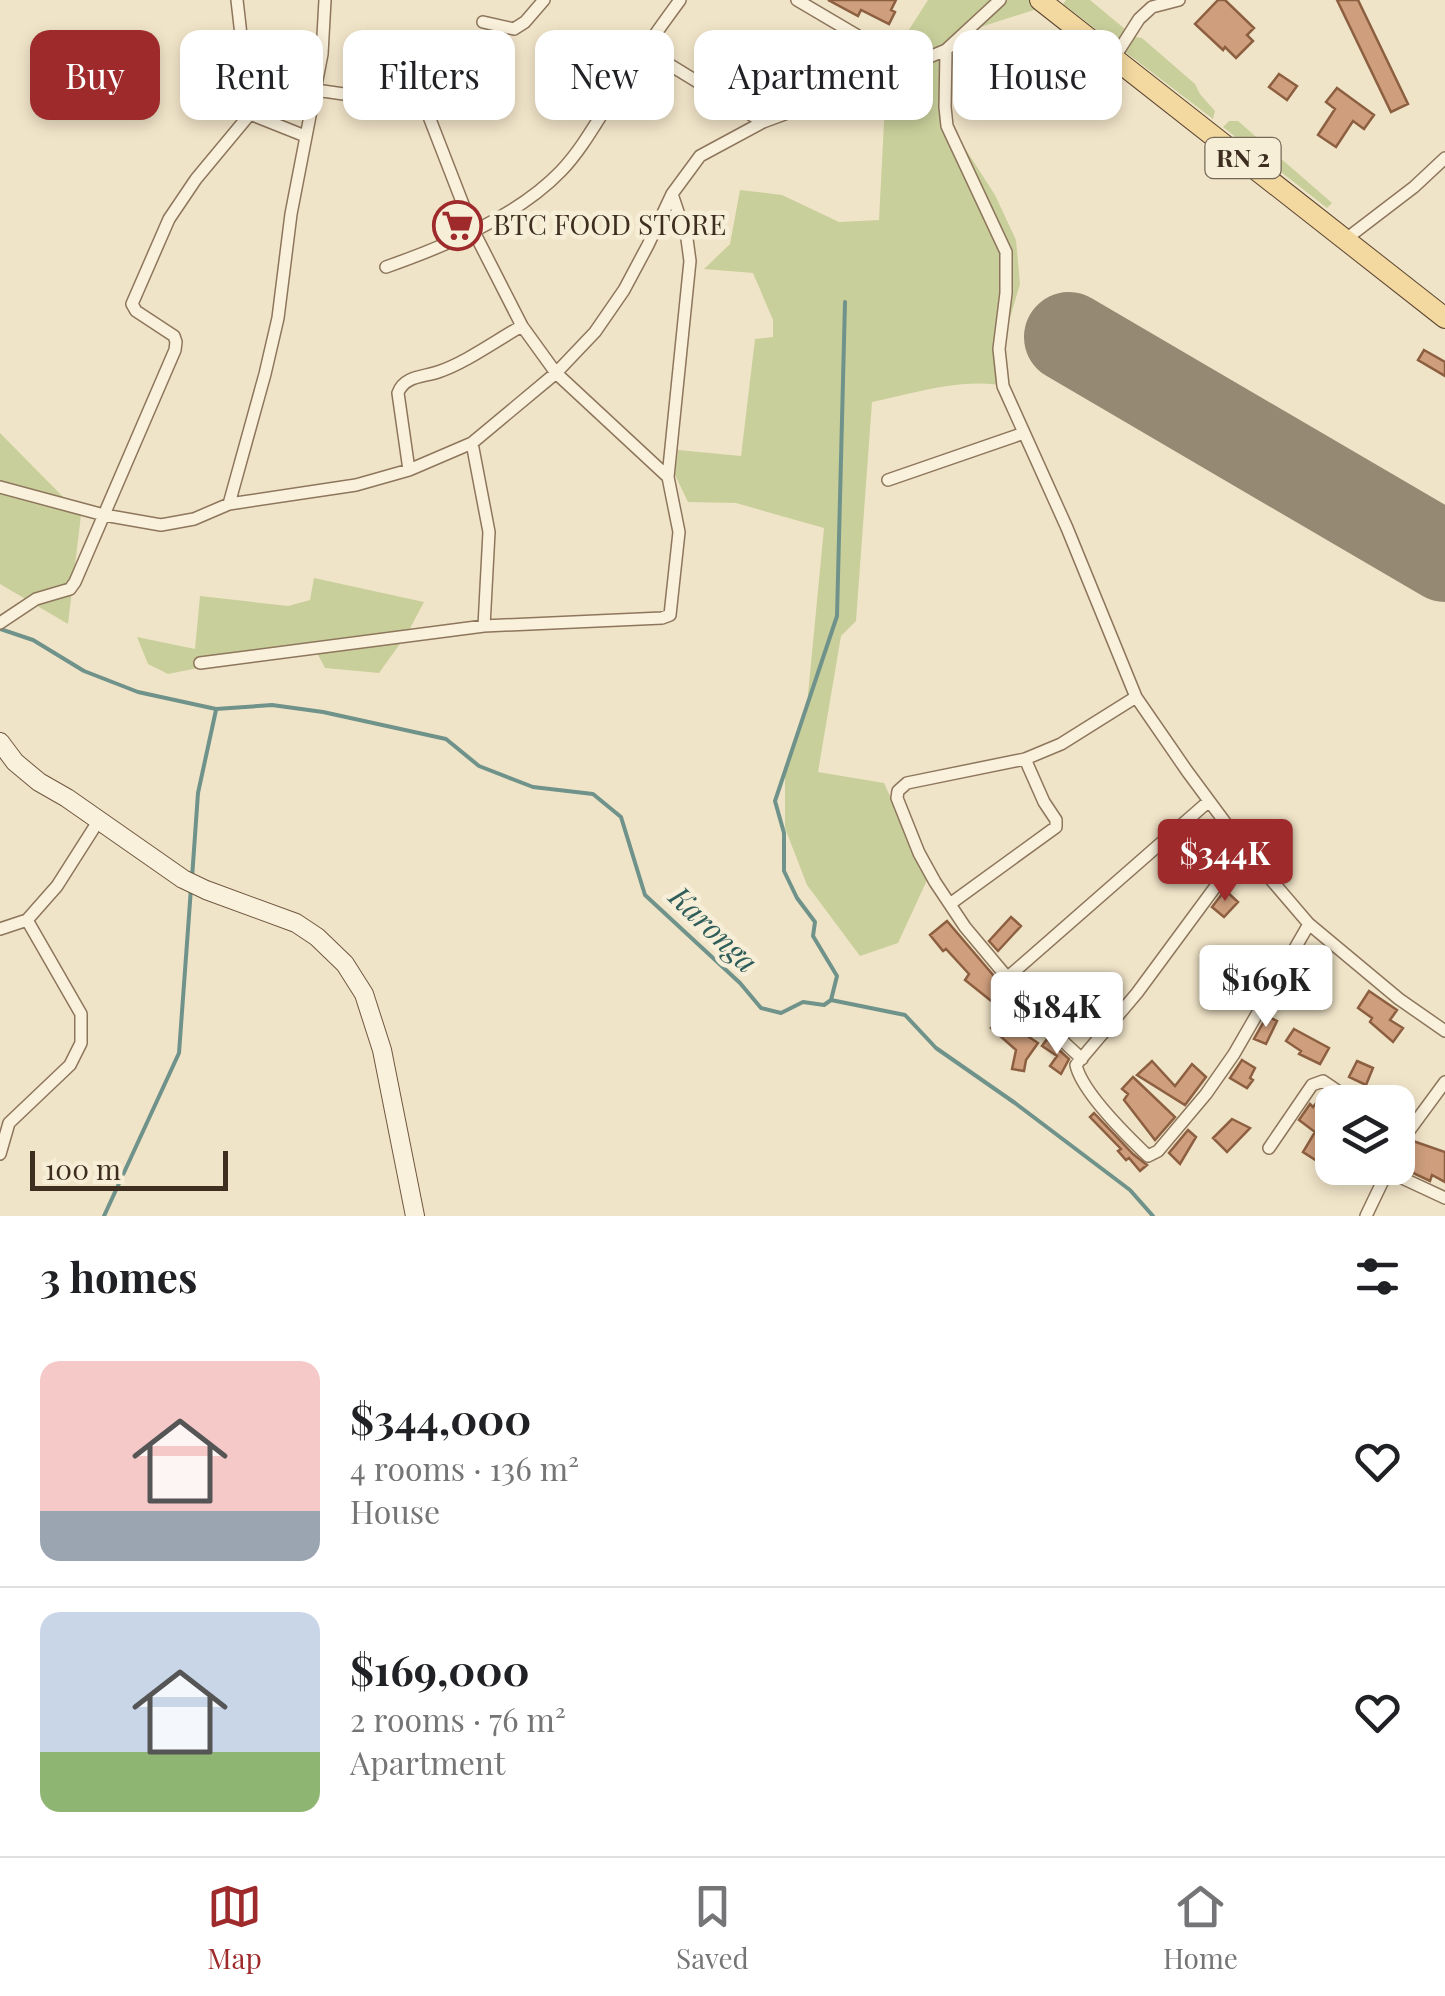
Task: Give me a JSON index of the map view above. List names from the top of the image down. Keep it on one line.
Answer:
{"streets":{"main road":["RN 2"]},"water":["Karonga"],"places":{"supermarket":["BTC FOOD STORE"]},"scale_bar":"100 m","page":{"chip":["Buy","Rent","Filters","New","Apartment","House"],"price":["$344K","$169K","$184K"],"scale":"100 m","heading":"3 homes","list":[{"name":"$344,000","note":"4 rooms · 136 m² · House"},{"name":"$169,000","note":"2 rooms · 76 m² · Apartment"}],"tabs":["Map","Saved","Home"]}}
